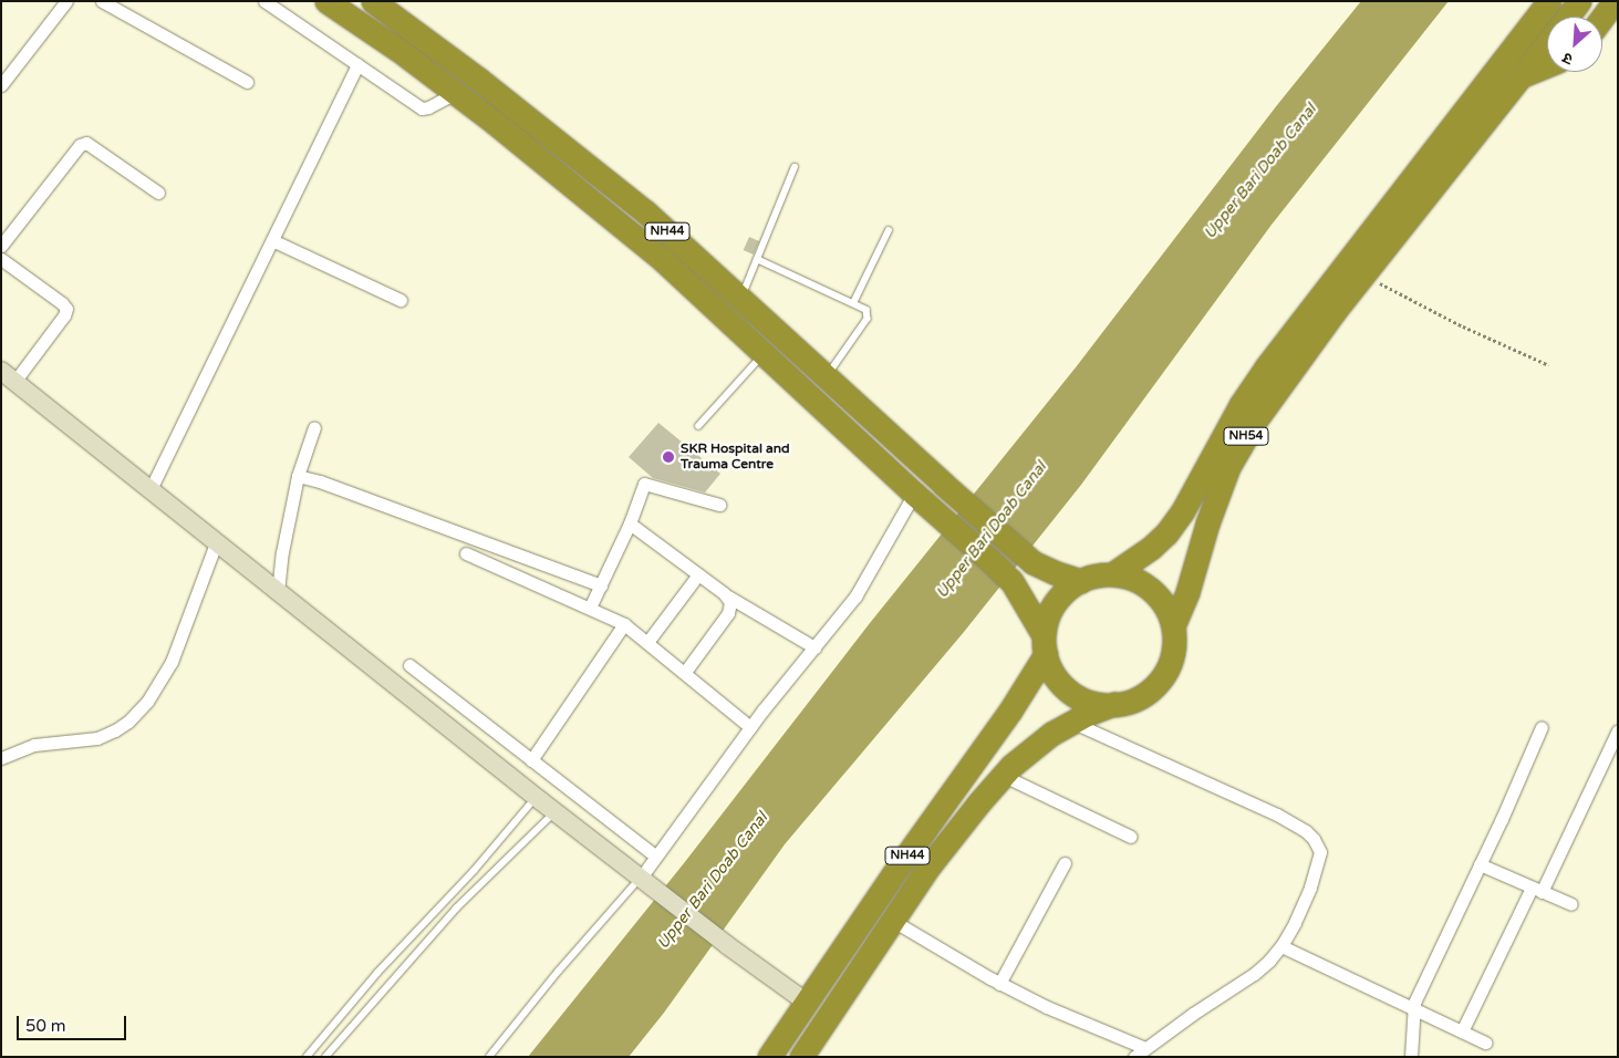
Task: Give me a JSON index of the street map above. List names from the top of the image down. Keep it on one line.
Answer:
{"streets":{"highway":["NH44","NH54"]},"crossings":[["NH44","NH54"]],"water":["Upper Bari Doab Canal"],"places":["SKR Hospital and Trauma Centre"],"scale_bar":"50 m","north":"bottom left"}
